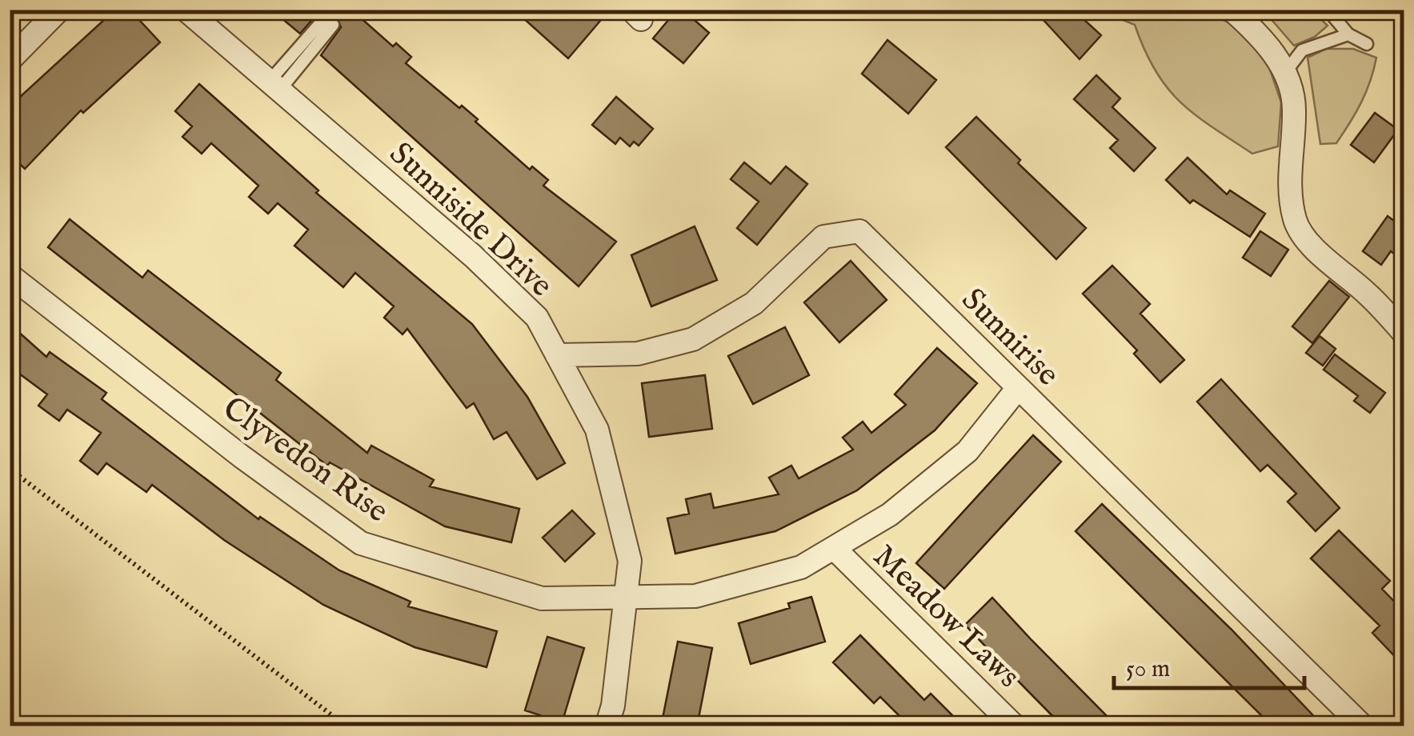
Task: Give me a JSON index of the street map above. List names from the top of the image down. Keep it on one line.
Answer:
{"streets":{"street":["Sunniside Drive","Sunnirise","Clyvedon Rise","Meadow Laws"]},"crossings":[["Sunniside Drive","Sunnirise"],["Sunniside Drive","Clyvedon Rise"],["Sunnirise","Clyvedon Rise"],["Clyvedon Rise","Meadow Laws"]],"scale_bar":"50 m"}
